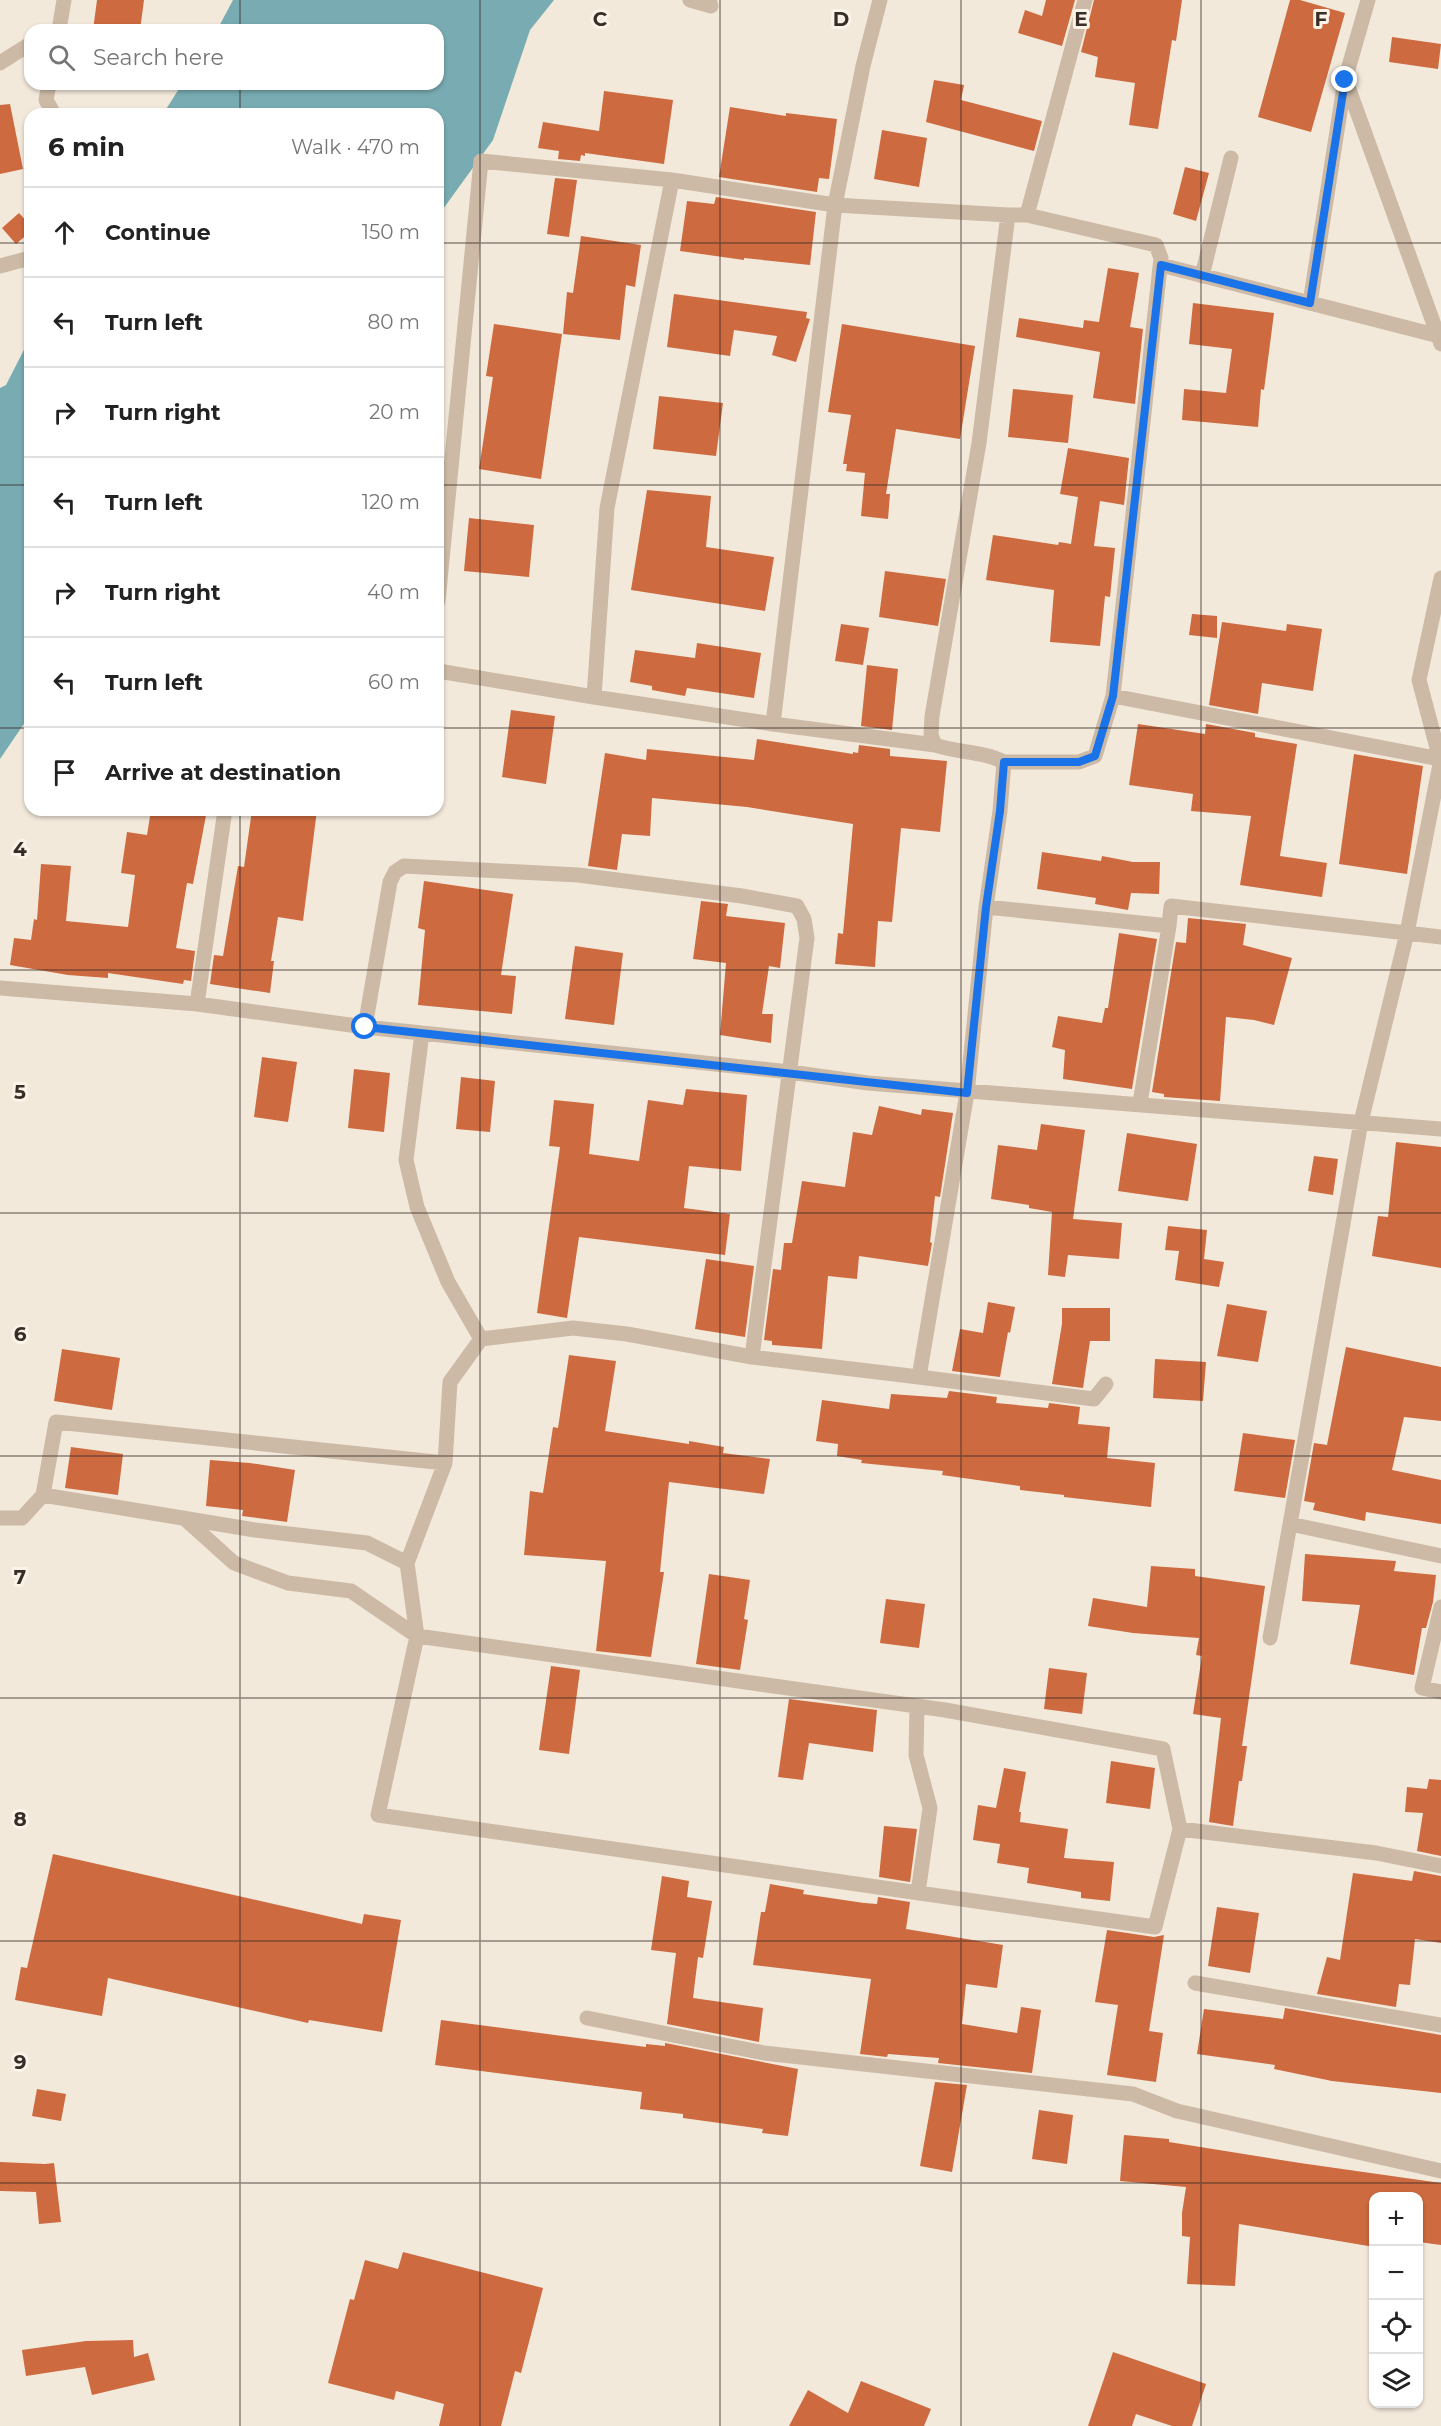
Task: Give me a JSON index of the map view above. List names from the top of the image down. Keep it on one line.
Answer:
{"page":{"search":"Search here","heading":["6 min","Walk · 470 m"],"list":[["Continue","150 m"],["Turn left","80 m"],["Turn right","20 m"],["Turn left","120 m"],["Turn right","40 m"],["Turn left","60 m"],"Arrive at destination"],"map_buttons":["+","−"]},"grid":{"columns":["C","D","E","F"],"rows":["4","5","6","7","8","9"]}}
